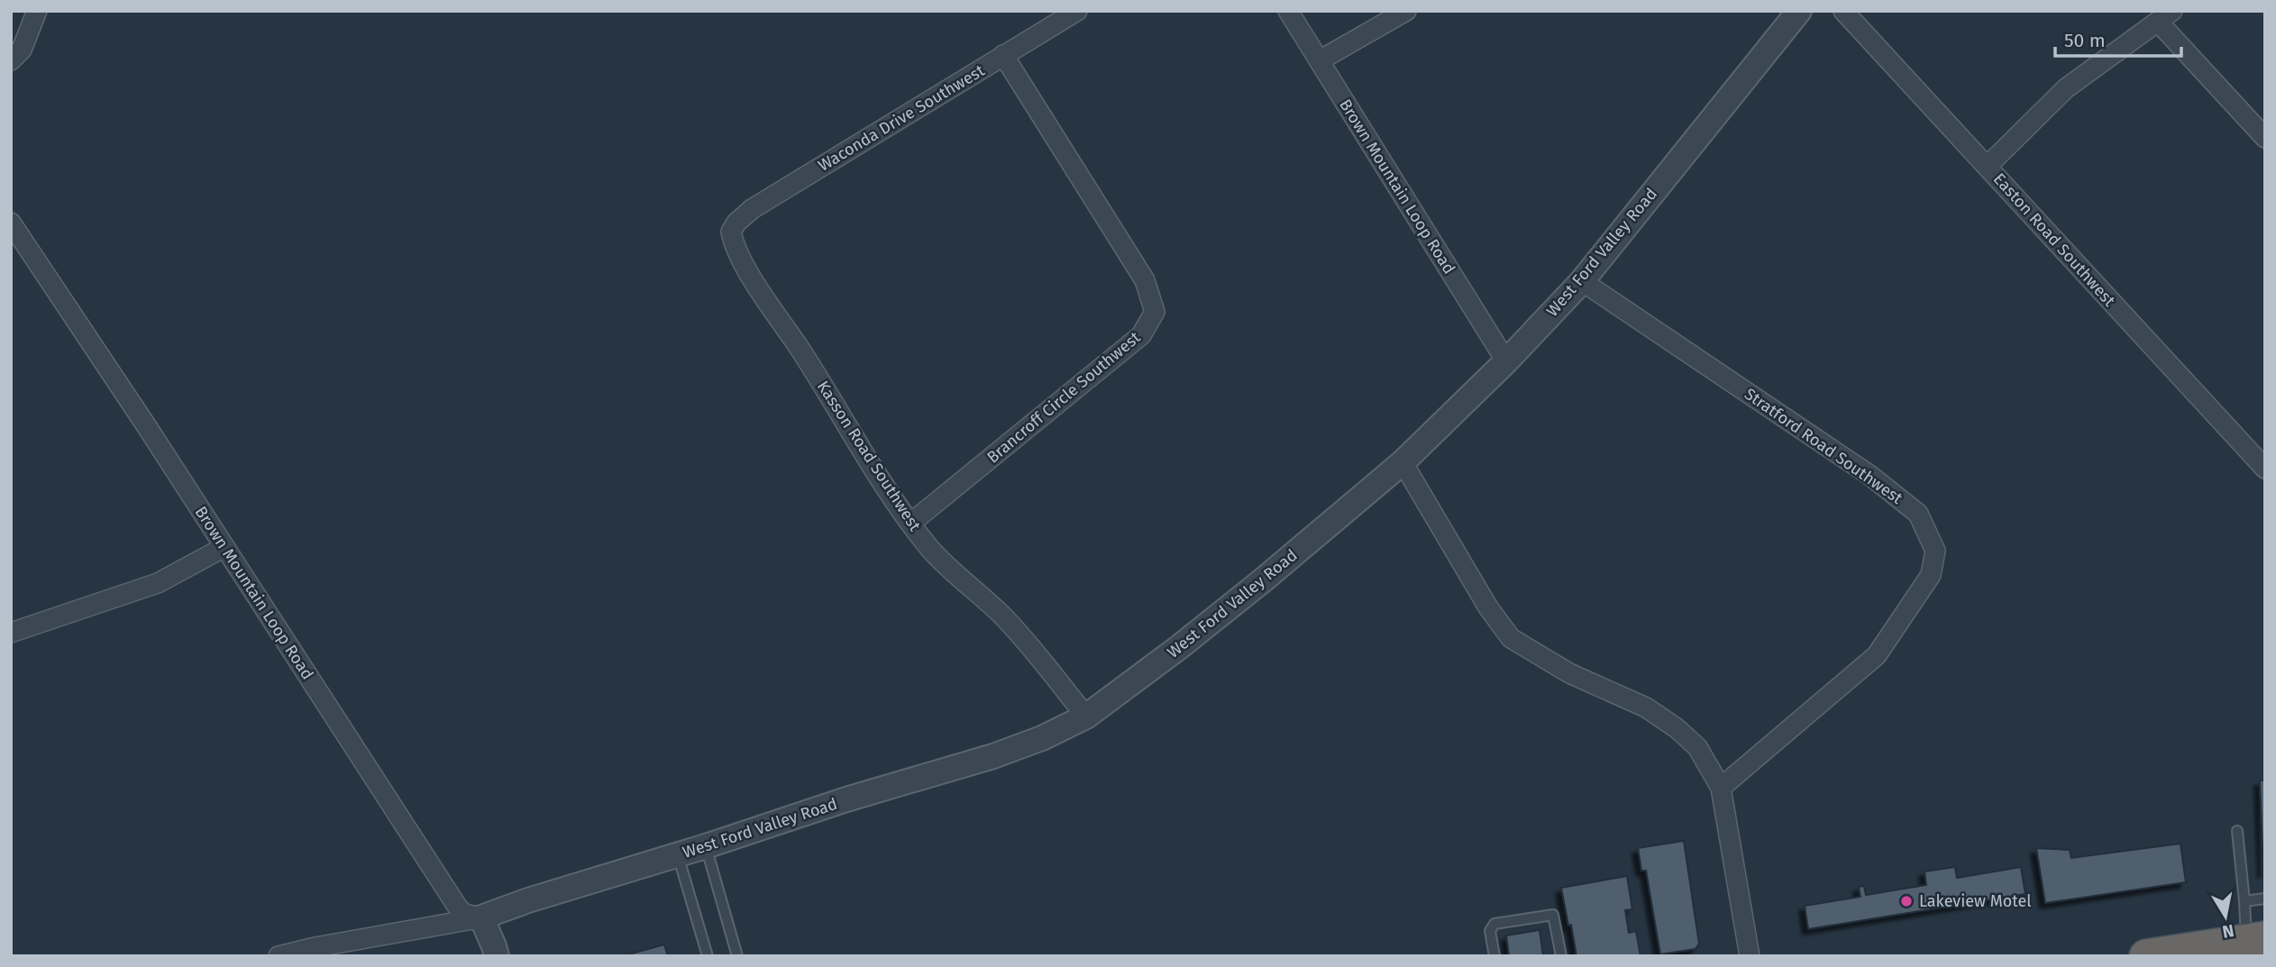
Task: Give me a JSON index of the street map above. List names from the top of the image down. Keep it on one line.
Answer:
{"streets":{"street":["Waconda Drive Southwest","Brown Mountain Loop Road","Easton Road Southwest","West Ford Valley Road","Brancroff Circle Southwest","Stratford Road Southwest","Kasson Road Southwest"]},"crossings":[["Waconda Drive Southwest","Brancroff Circle Southwest"],["Waconda Drive Southwest","Kasson Road Southwest"],["Brown Mountain Loop Road","West Ford Valley Road"],["West Ford Valley Road","Stratford Road Southwest"],["West Ford Valley Road","Kasson Road Southwest"],["Brancroff Circle Southwest","Kasson Road Southwest"]],"places":["Lakeview Motel"],"scale_bar":"50 m","north":"bottom"}
